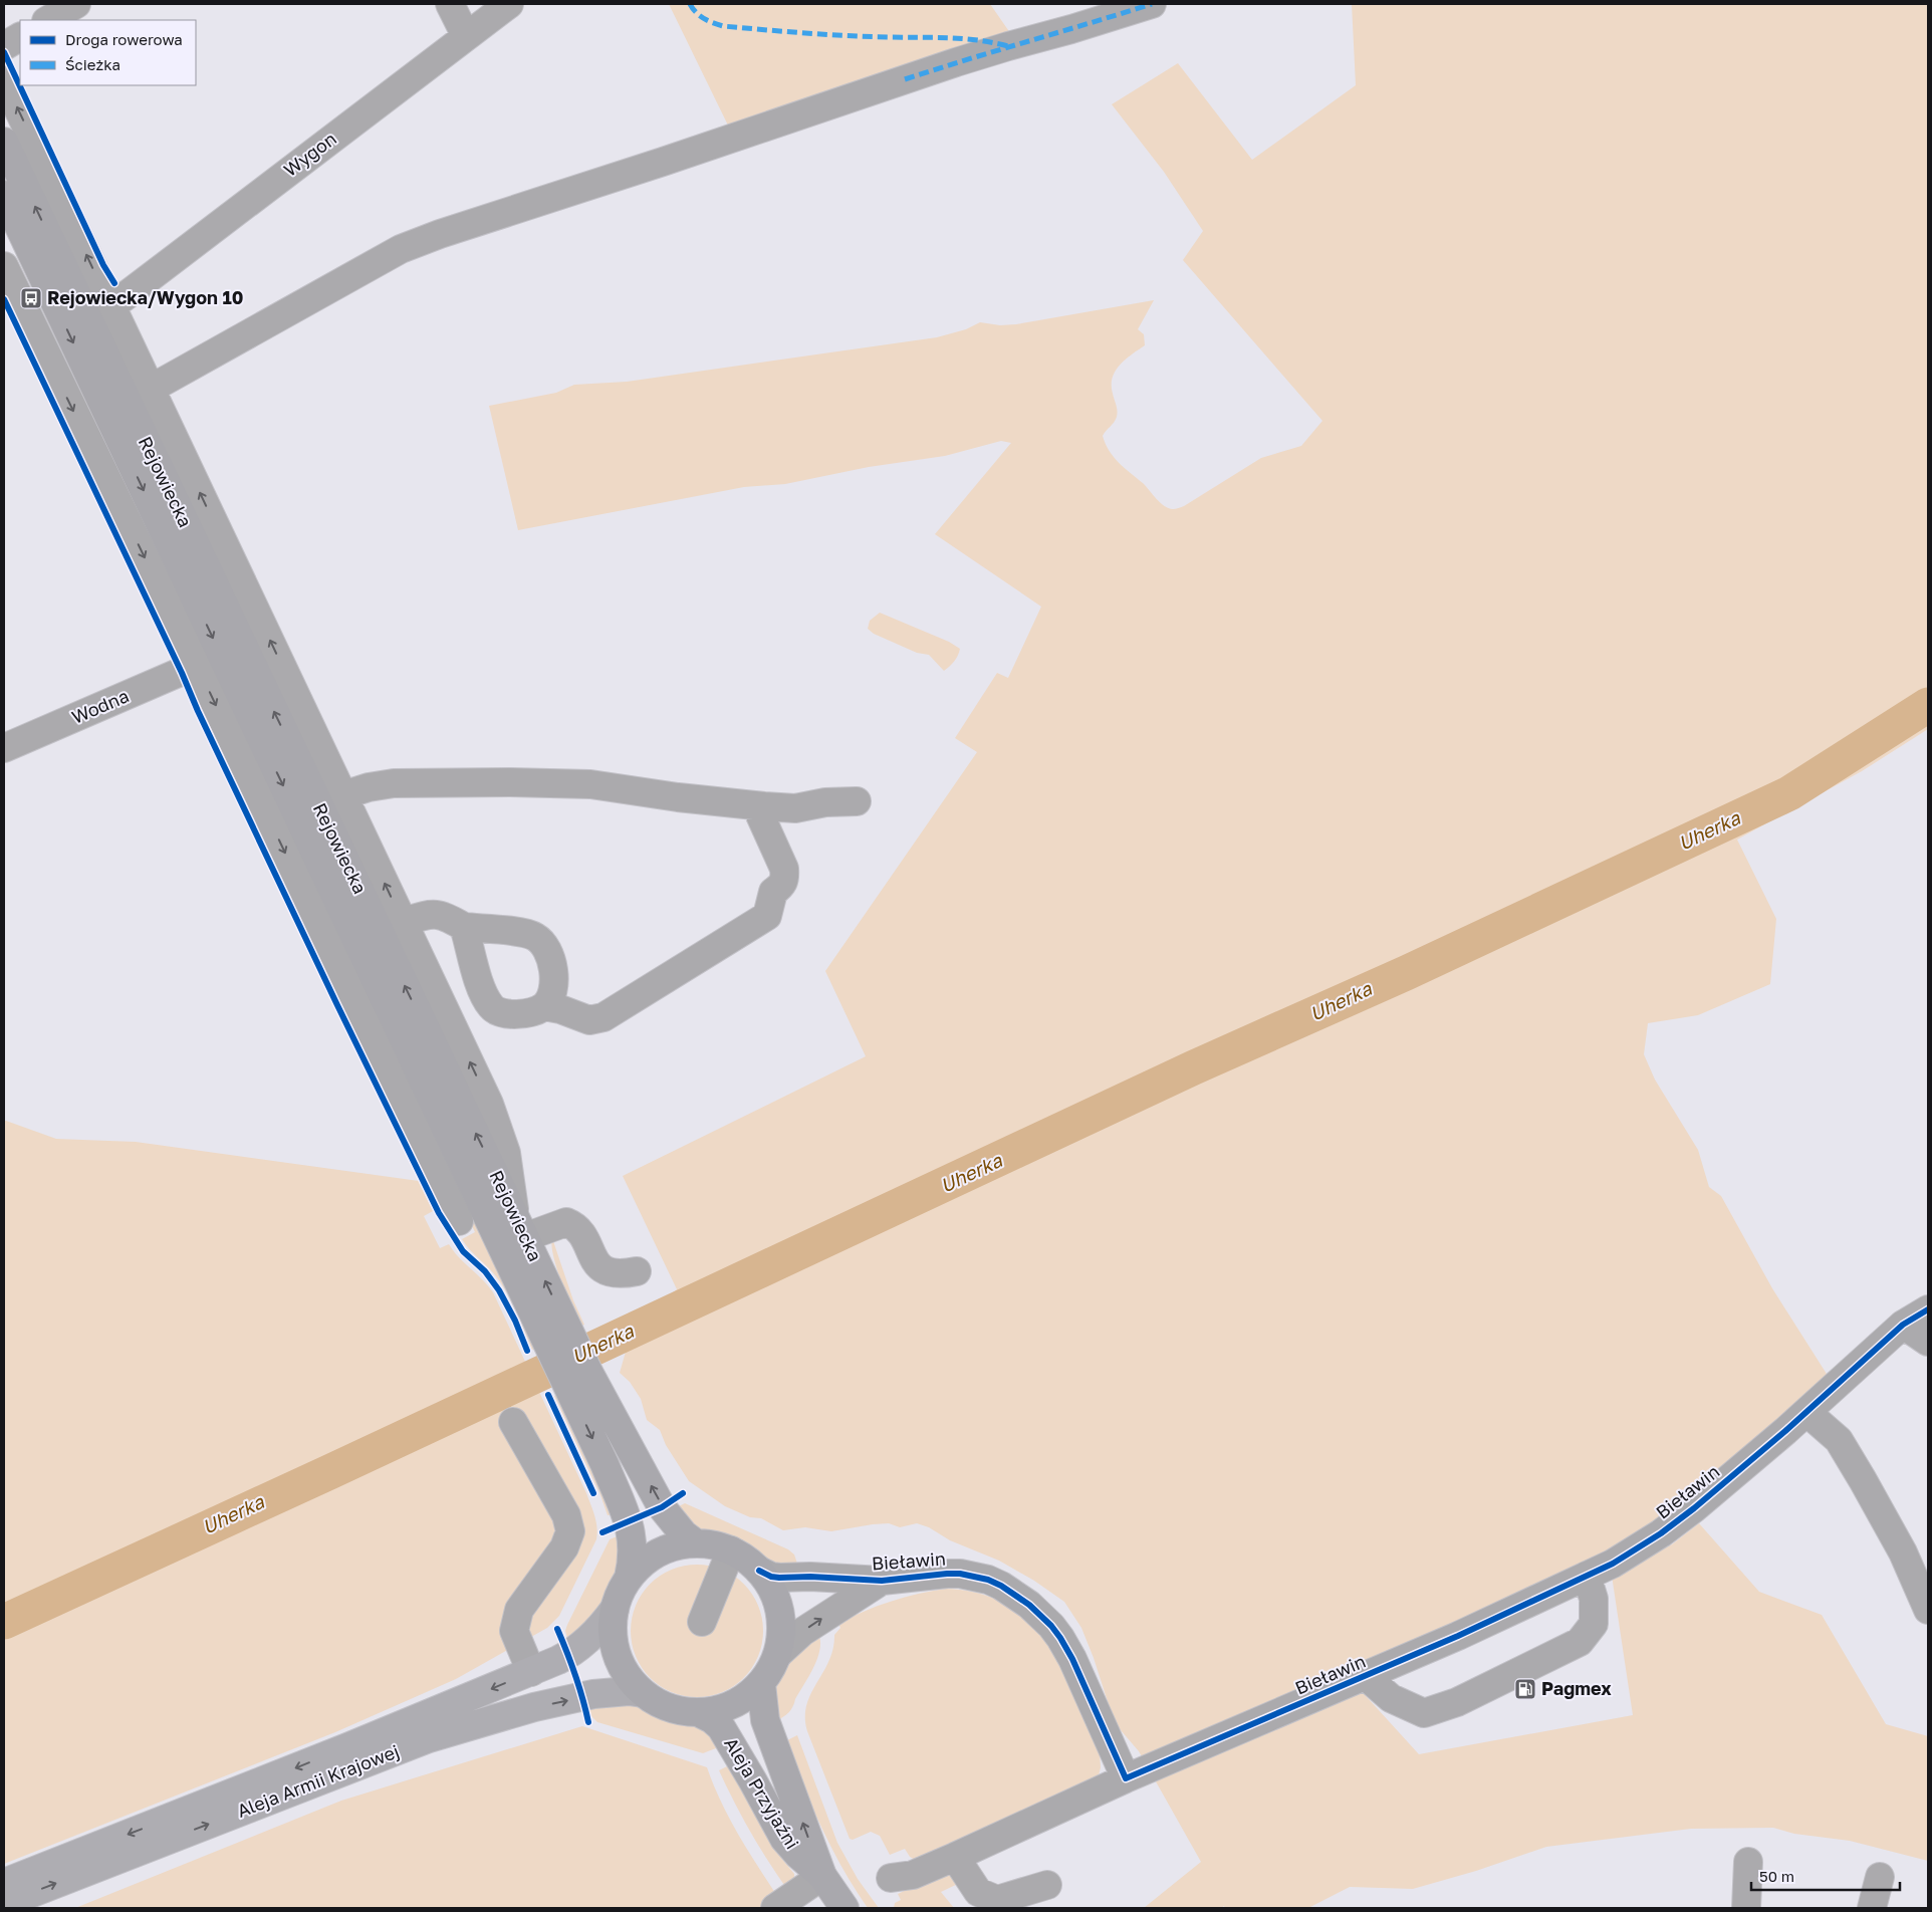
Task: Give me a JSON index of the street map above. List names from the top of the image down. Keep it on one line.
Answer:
{"streets":{"highway":["Rejowiecka","Aleja Przyjaźni"],"main road":["Aleja Armii Krajowej"],"street":["Wygon","Wodna","Bieławin"]},"crossings":[["Rejowiecka","Bieławin"],["Rejowiecka","Aleja Armii Krajowej"],["Rejowiecka","Aleja Przyjaźni"],["Bieławin","Aleja Armii Krajowej"],["Bieławin","Aleja Przyjaźni"],["Aleja Armii Krajowej","Aleja Przyjaźni"]],"water":["Uherka"],"places":{"bus stop":["Rejowiecka/Wygon 10"],"fuel station":["Pagmex"]},"legend":["Droga rowerowa","Ścieżka"],"scale_bar":"50 m"}
